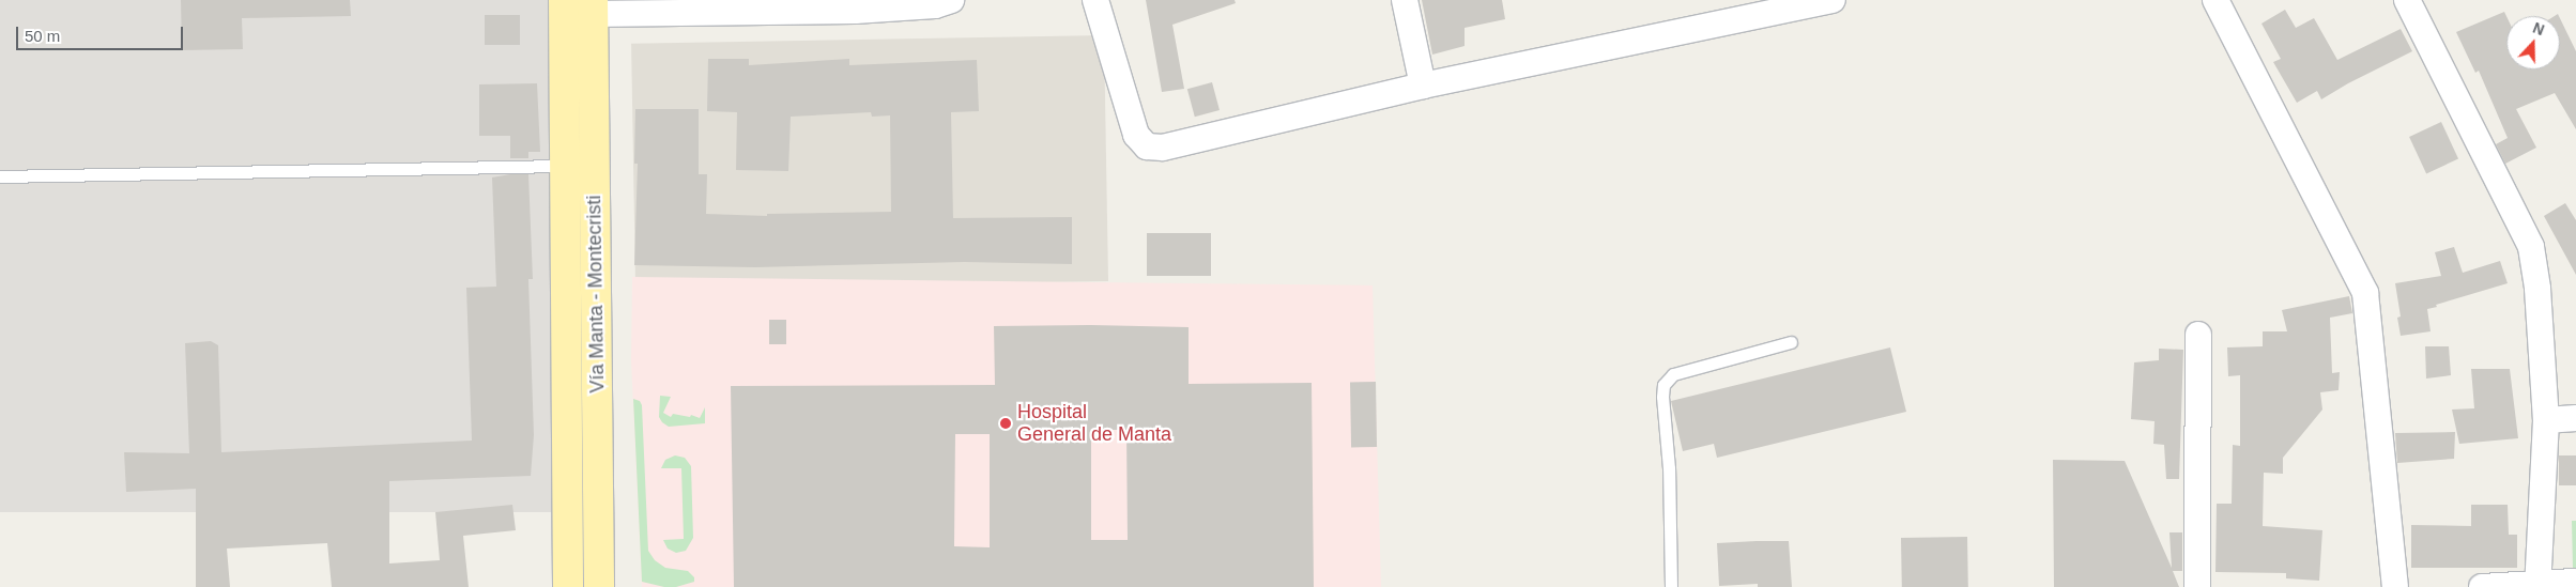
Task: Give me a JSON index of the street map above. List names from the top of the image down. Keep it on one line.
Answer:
{"streets":{"main road":["Vía Manta - Montecristi"]},"places":["Hospital General de Manta"],"scale_bar":"50 m","north":"top"}
